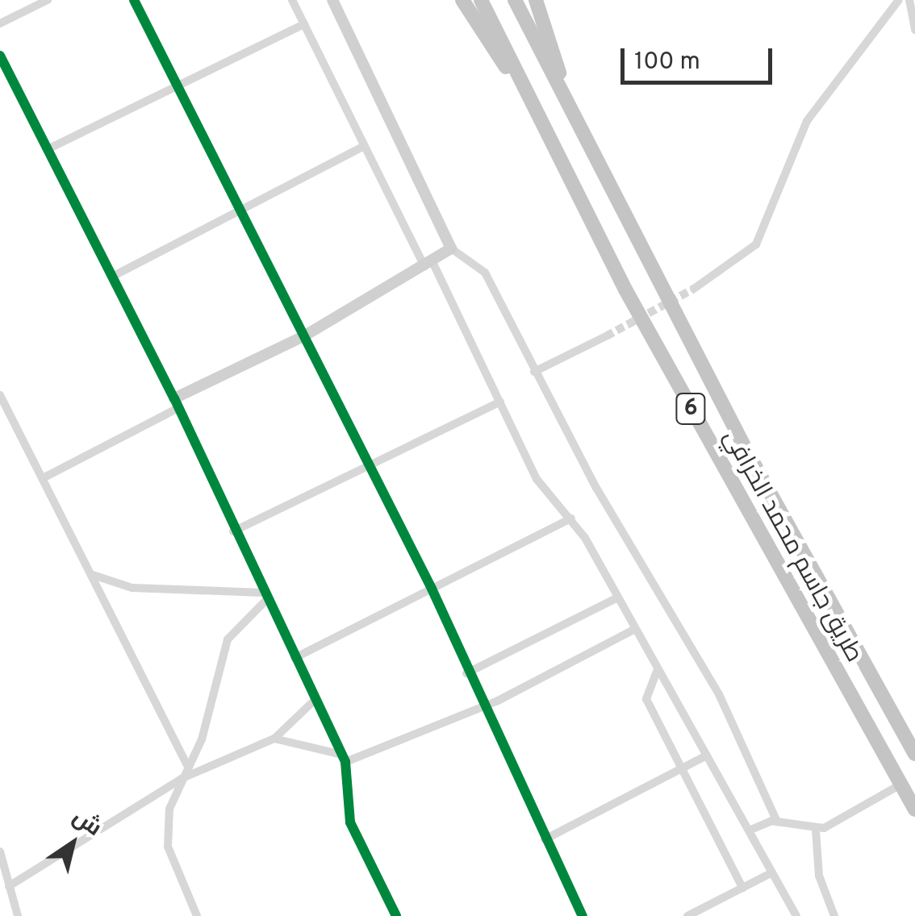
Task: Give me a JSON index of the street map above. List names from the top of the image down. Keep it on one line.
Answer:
{"streets":{"highway":["6","طريق جاسم محمد الخرافي"]},"scale_bar":"100 m","north":"top right"}
